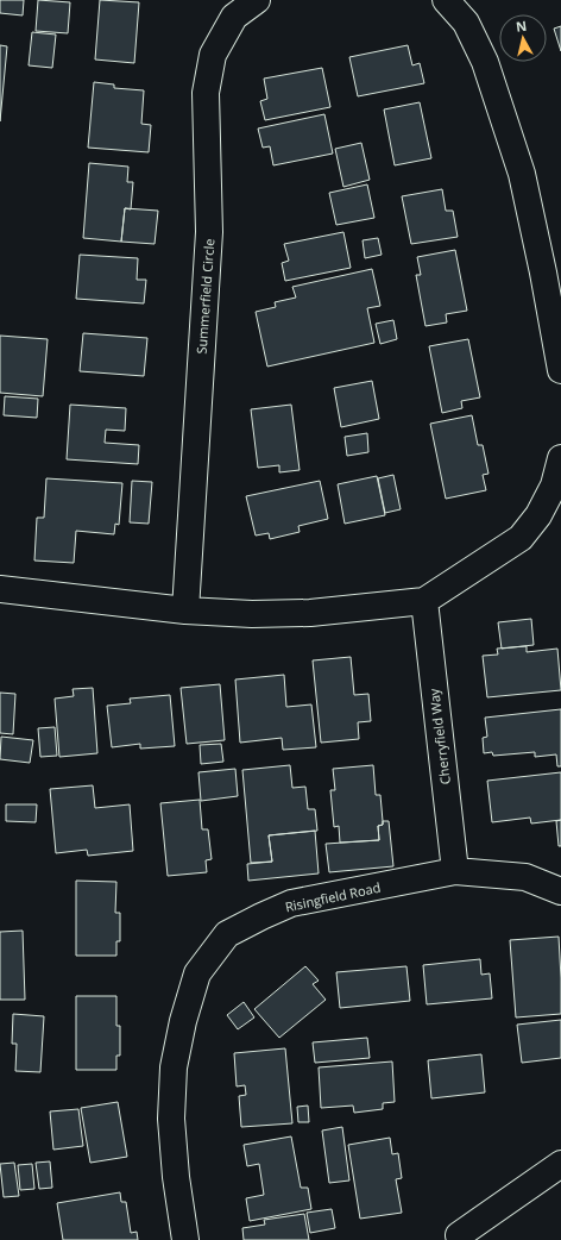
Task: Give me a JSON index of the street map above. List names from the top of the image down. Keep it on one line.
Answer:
{"streets":{"street":["Summerfield Circle","Cherryfield Way","Risingfield Road"]},"crossings":[["Cherryfield Way","Risingfield Road"]],"north":"top"}
